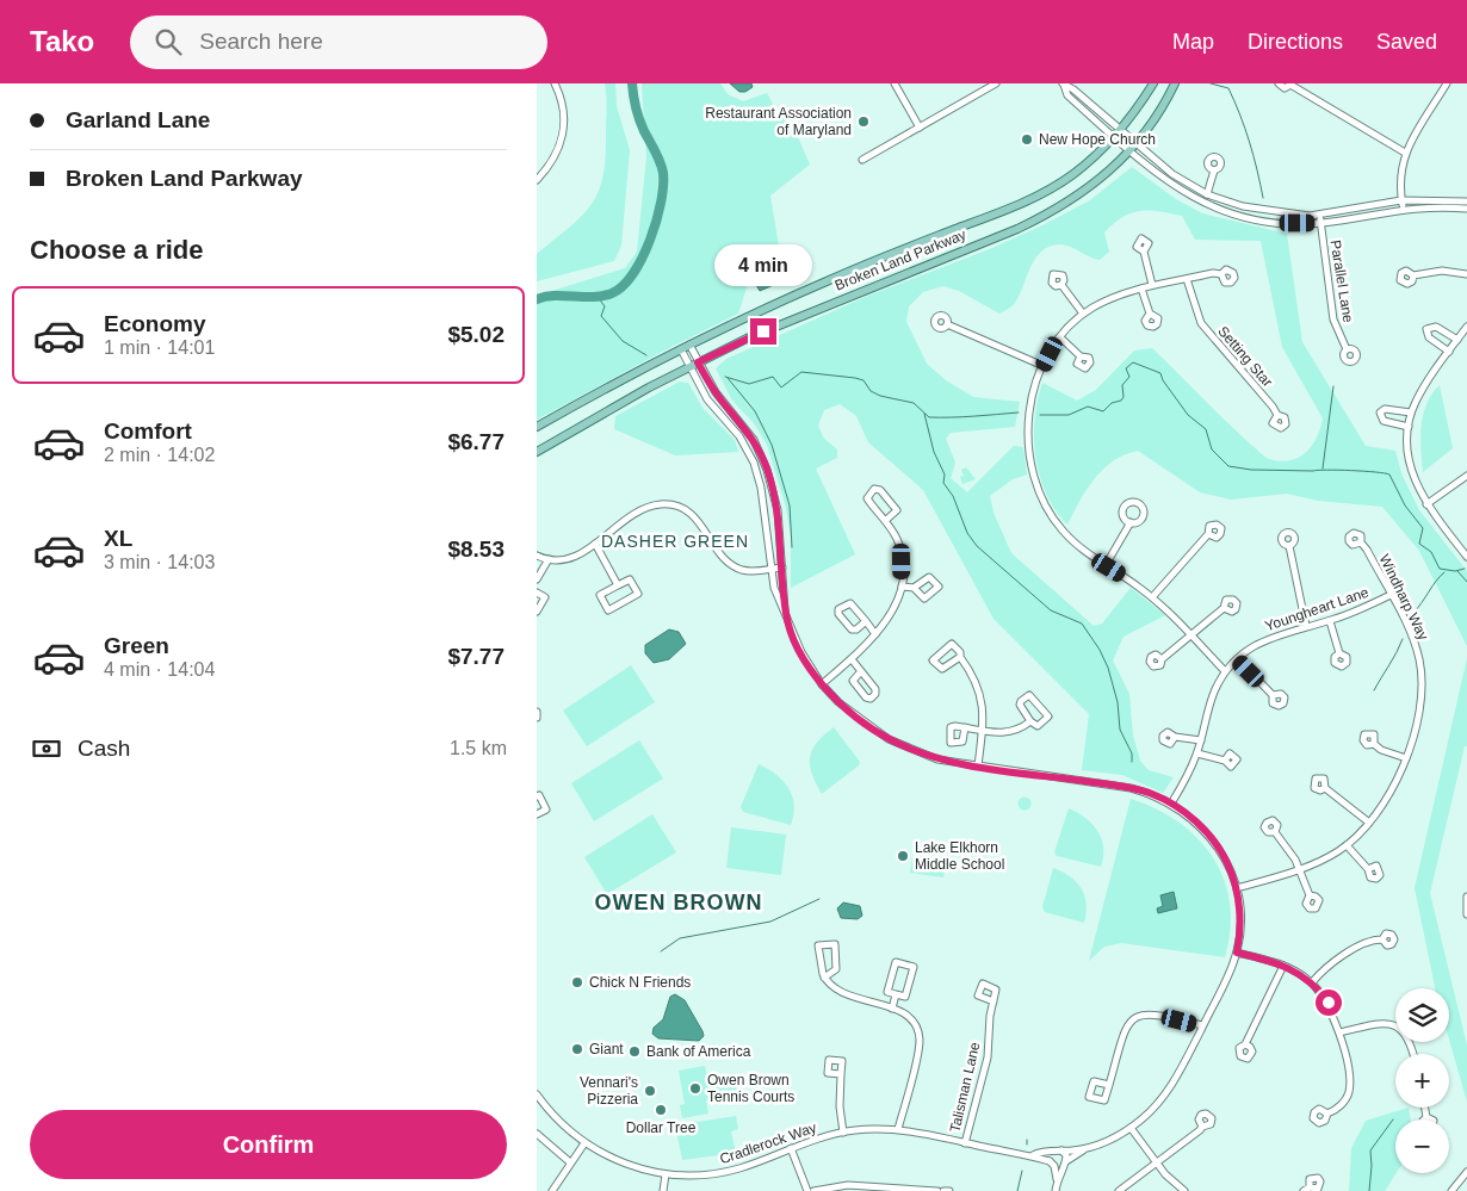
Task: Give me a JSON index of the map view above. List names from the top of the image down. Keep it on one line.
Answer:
{"streets":{"main road":["Broken Land Parkway"],"street":["Parallel Lane","Setting Star","Windharp Way","Youngheart Lane","Talisman Lane","Cradlerock Way"]},"crossings":[["Windharp Way","Youngheart Lane"],["Windharp Way","Cradlerock Way"],["Youngheart Lane","Cradlerock Way"],["Talisman Lane","Cradlerock Way"]],"districts":["DASHER GREEN","OWEN BROWN"],"places":["Restaurant Association of Maryland","New Hope Church","Lake Elkhorn Middle School","Chick N Friends","Giant","Bank of America","Owen Brown Tennis Courts","Vennari's Pizzeria","Dollar Tree"],"page":{"header":"Tako","search":"Search here","nav":["Map","Directions","Saved"],"banner":["Garland Lane","Broken Land Parkway"],"heading":"Choose a ride","bubble":"4 min","list":[{"name":"Economy","note":"1 min · 14:01","value":"$5.02"},{"name":"Comfort","note":"2 min · 14:02","value":"$6.77"},{"name":"XL","note":"3 min · 14:03","value":"$8.53"},{"name":"Green","note":"4 min · 14:04","value":"$7.77"}],"pay":["Cash","1.5 km"],"map_buttons":["+","−"],"buttons":"Confirm"}}
